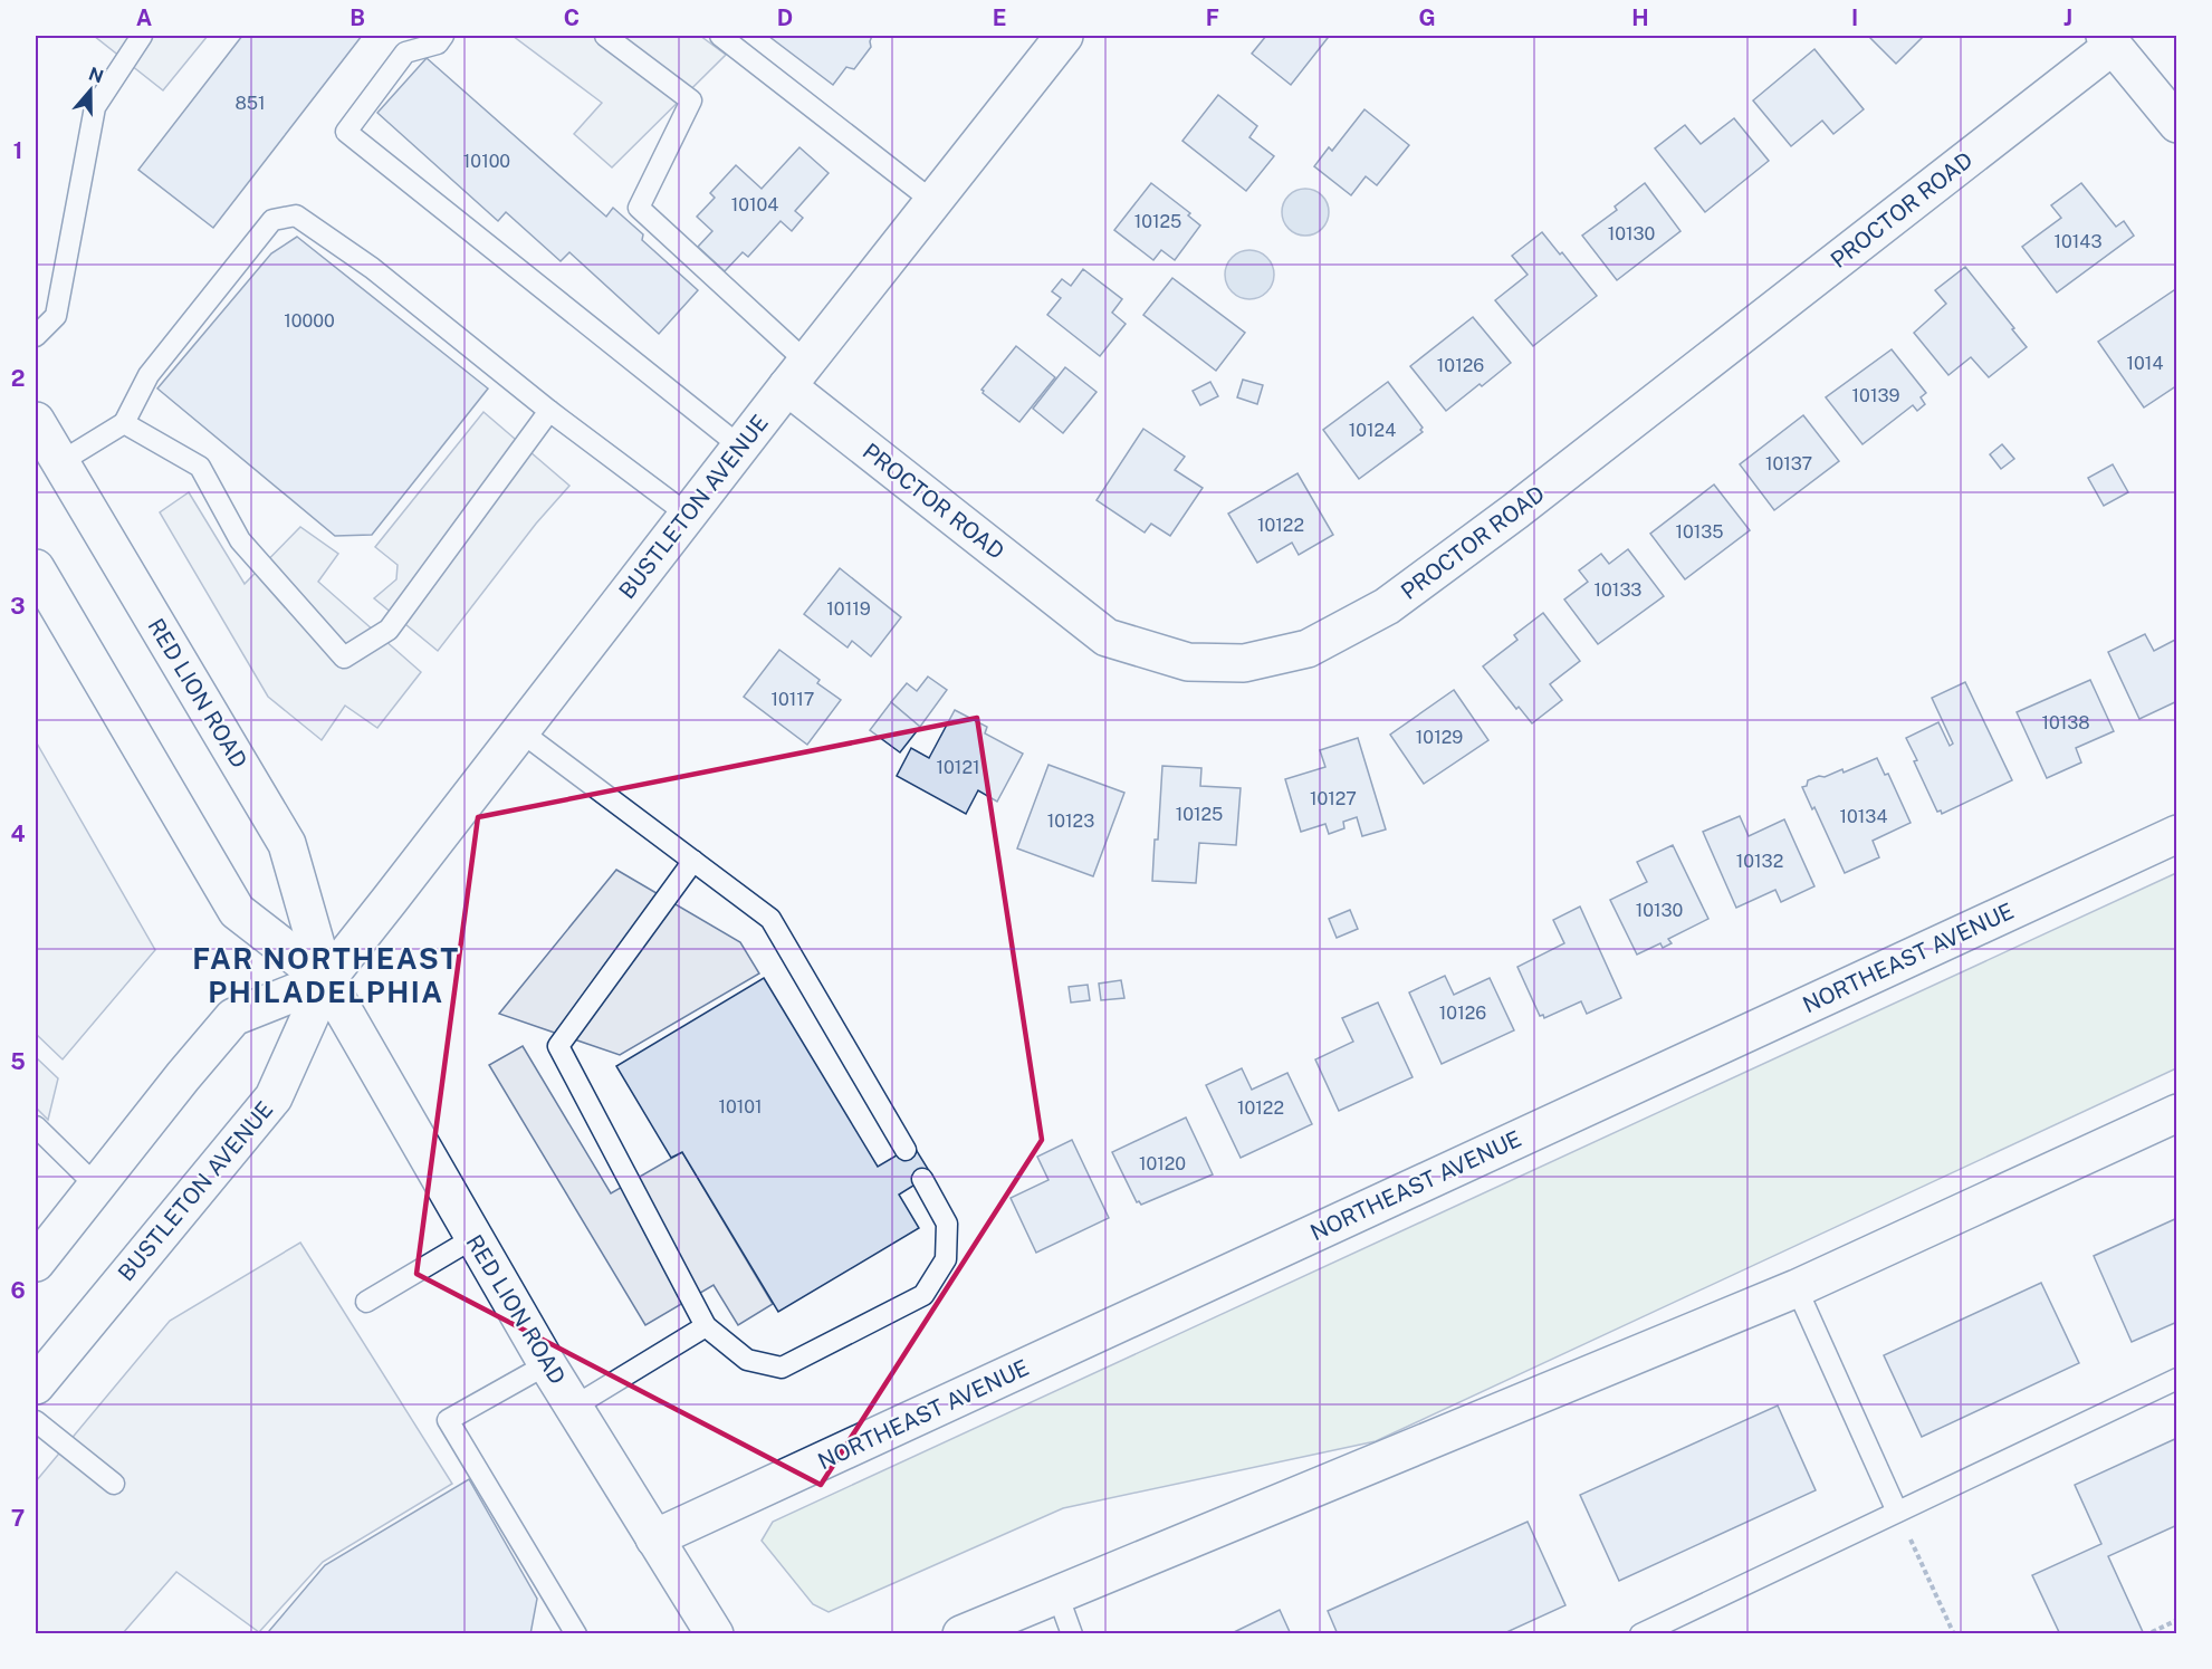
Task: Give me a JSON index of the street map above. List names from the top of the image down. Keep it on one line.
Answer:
{"streets":{"street":["PROCTOR ROAD","BUSTLETON AVENUE","RED LION ROAD","NORTHEAST AVENUE"]},"crossings":[["PROCTOR ROAD","BUSTLETON AVENUE"],["BUSTLETON AVENUE","RED LION ROAD"],["RED LION ROAD","NORTHEAST AVENUE"]],"districts":["FAR NORTHEAST PHILADELPHIA"],"house_numbers":["851","10100","10104","10125","10130","10143","10000","1014","10126","10139","10124","10137","10122","10135","10133","10119","10117","10138","10129","10121","10127","10125","10134","10123","10132","10130","10126","10101","10122","10120"],"north":"top","grid":{"columns":["A","B","C","D","E","F","G","H","I","J"],"rows":["1","2","3","4","5","6","7"]}}
